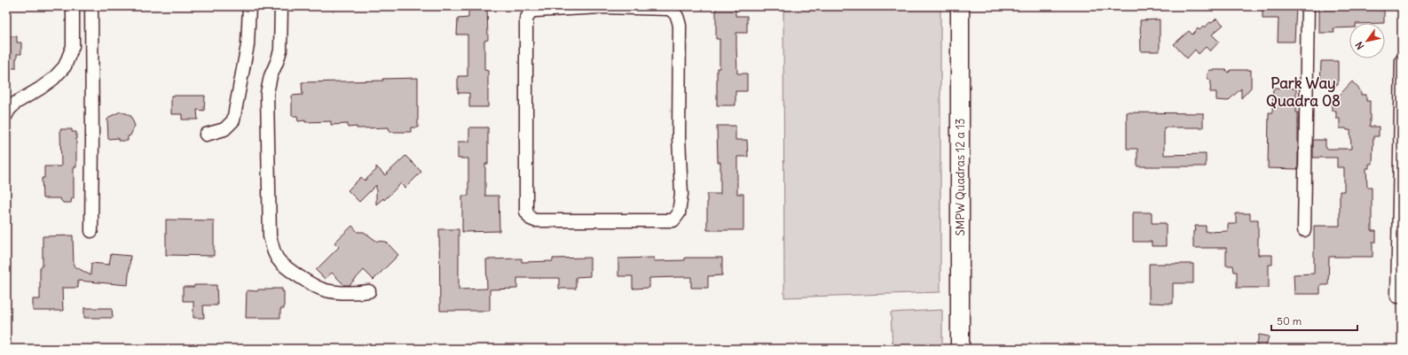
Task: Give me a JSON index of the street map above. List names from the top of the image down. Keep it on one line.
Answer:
{"streets":{"street":["SMPW Quadras 12 a 13"]},"districts":["Park Way Quadra 08"],"scale_bar":"50 m","north":"bottom left"}
